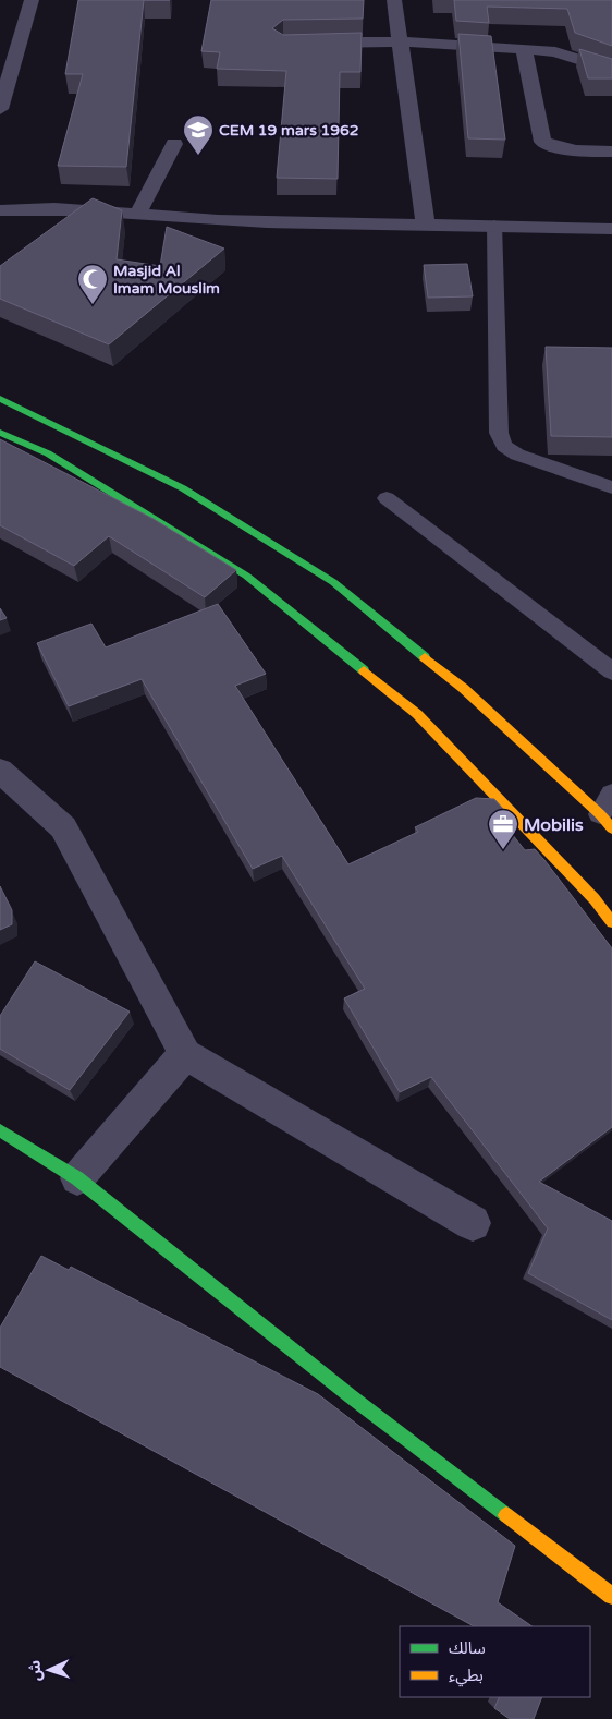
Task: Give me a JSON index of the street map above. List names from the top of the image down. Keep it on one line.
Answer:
{"places":{"school or university":["CEM 19 mars 1962"],"mosque":["Masjid Al Imam Mouslim"],"office":["Mobilis"]},"legend":["سالك","بطيء"],"north":"left"}
